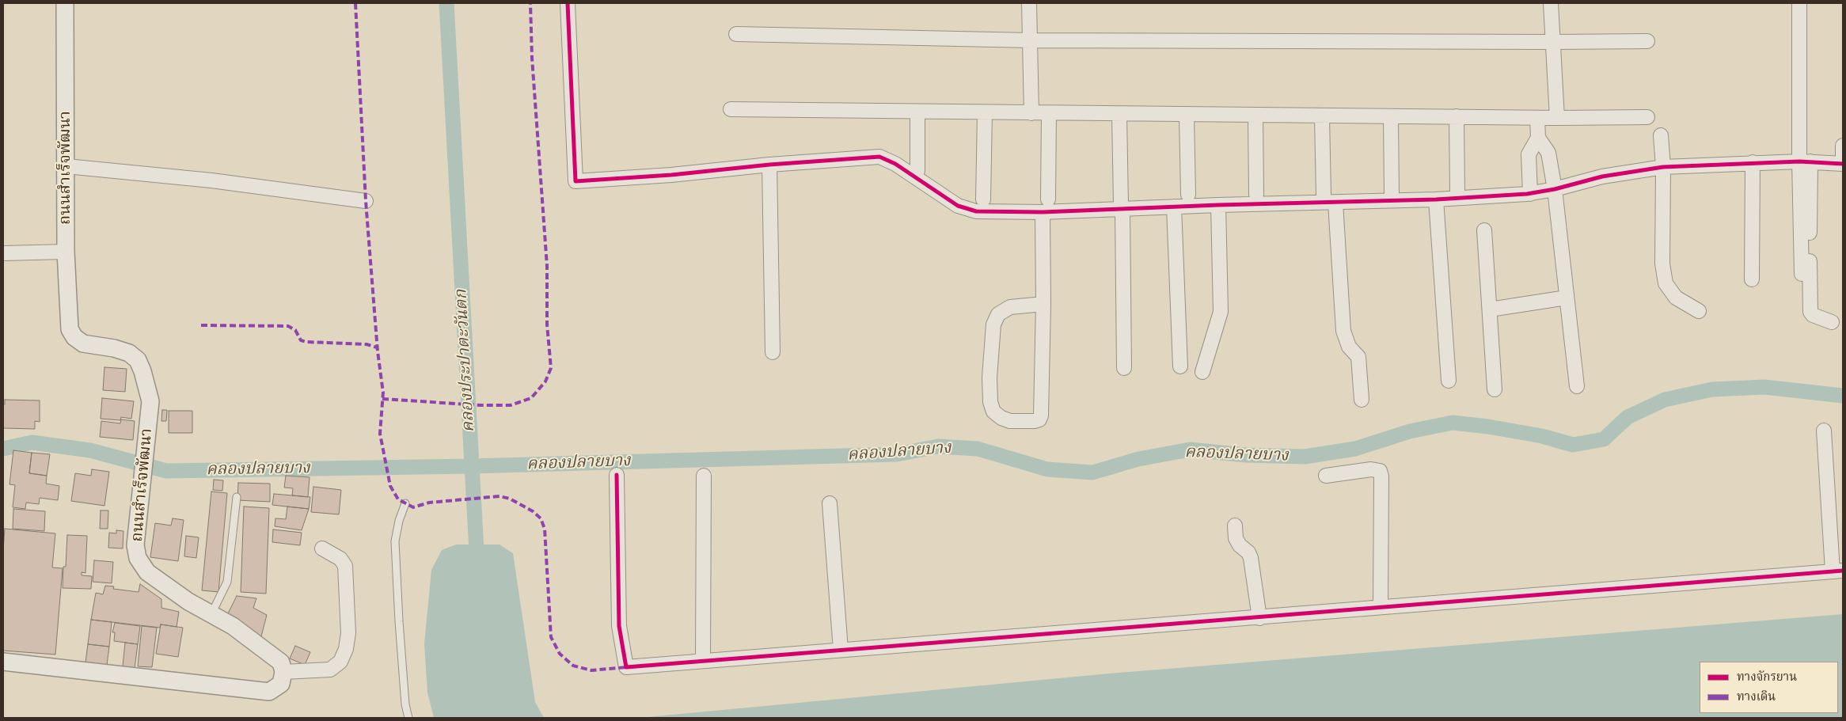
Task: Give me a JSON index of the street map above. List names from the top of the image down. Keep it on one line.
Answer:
{"streets":{"street":["ถนนสำเร็จพัฒนา"]},"water":["คลองประปาตะวันตก","คลองปลายบาง"],"legend":["ทางจักรยาน","ทางเดิน"]}
